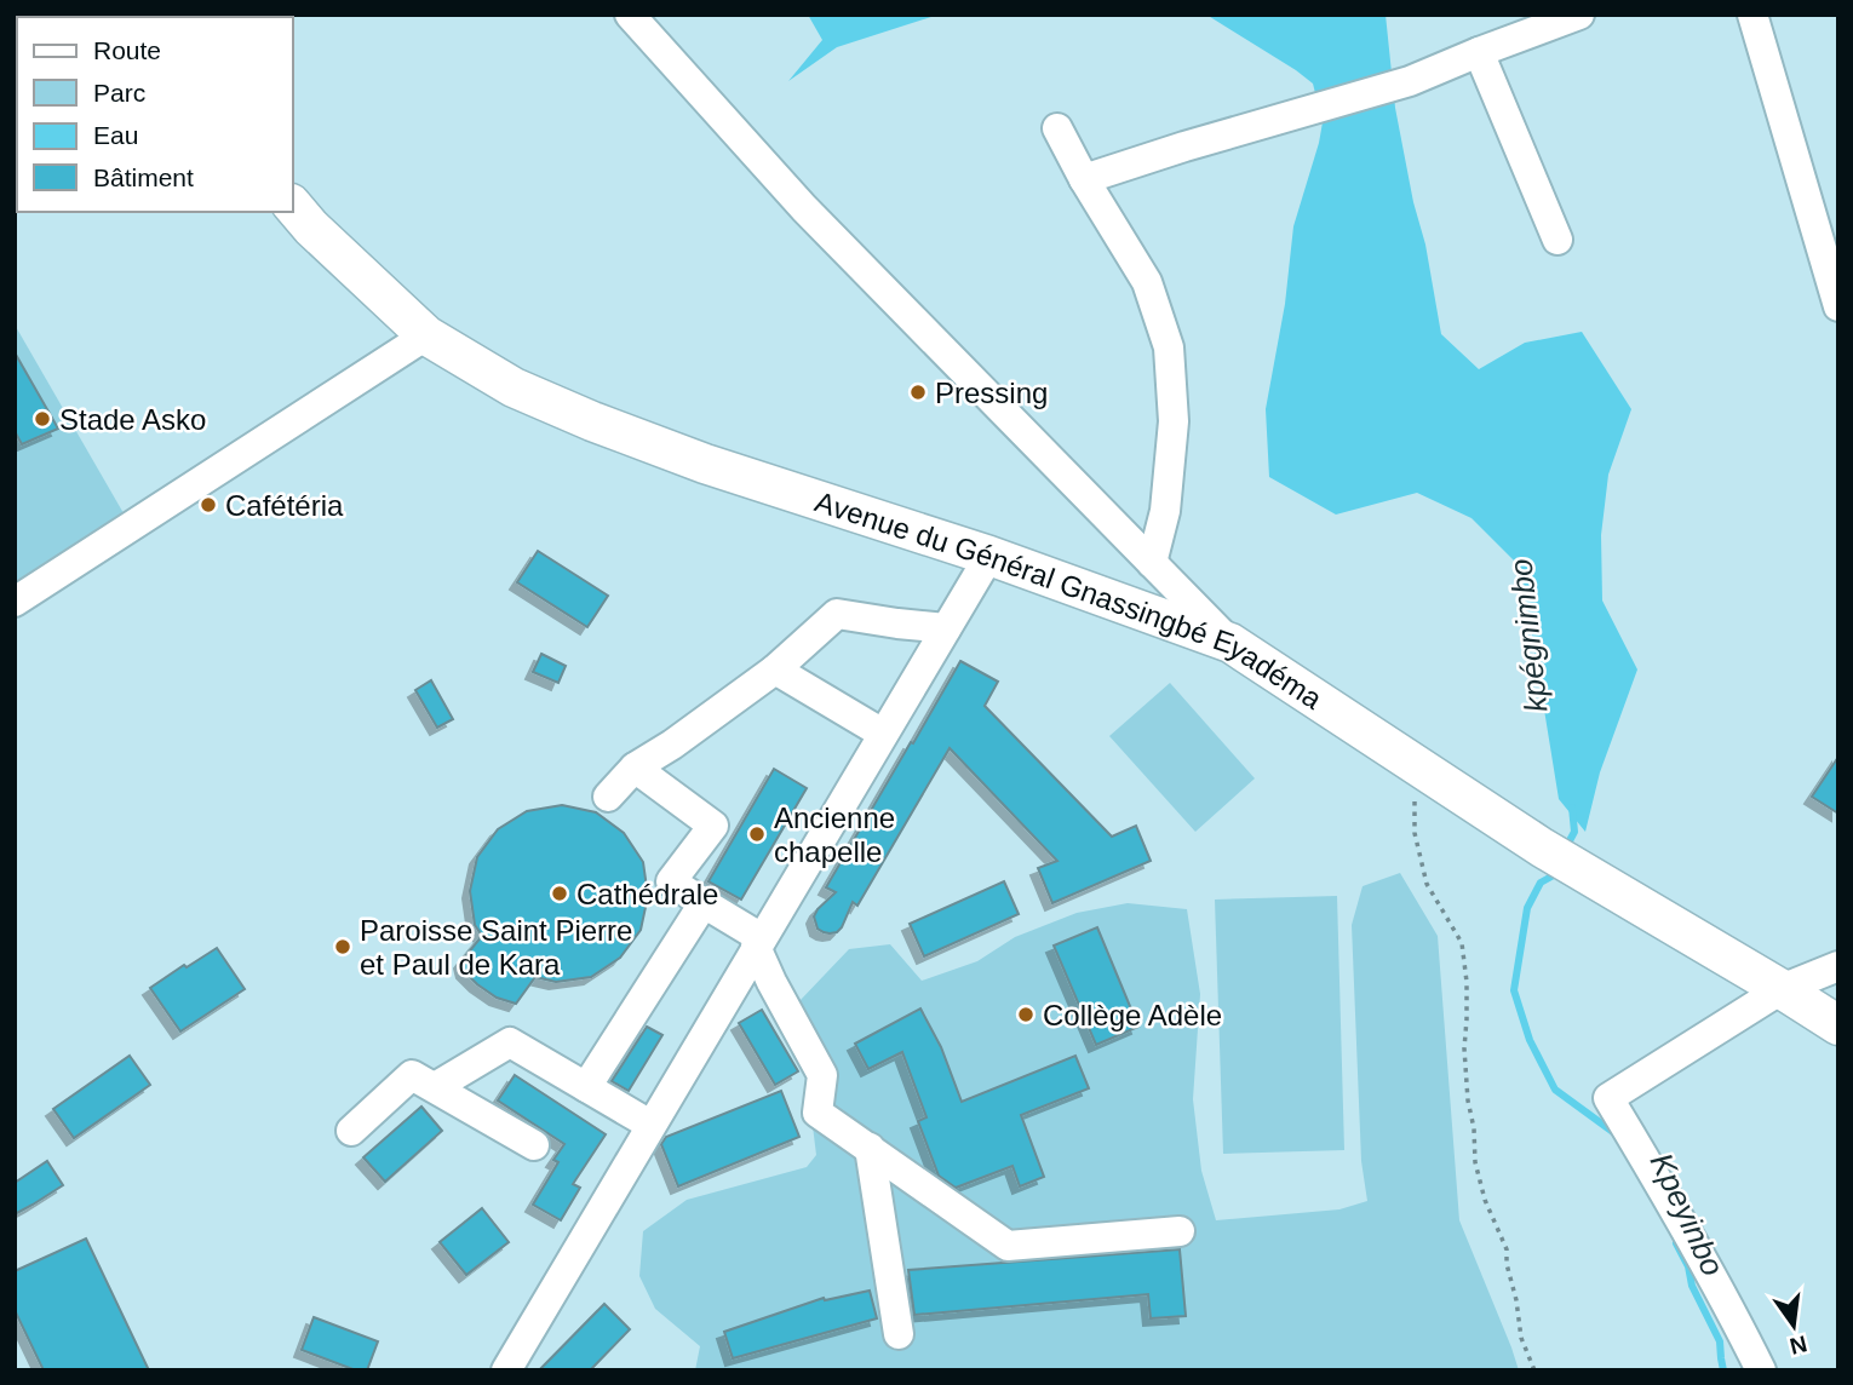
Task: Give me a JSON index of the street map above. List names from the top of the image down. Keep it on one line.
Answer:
{"streets":{"main road":["Avenue du Général Gnassingbé Eyadéma"]},"water":["kpégnimbo","Kpeyinbo"],"places":["Pressing","Stade Asko","Cafétéria","Ancienne chapelle","Cathédrale","Paroisse Saint Pierre et Paul de Kara","Collège Adèle"],"legend":["Route","Parc","Eau","Bâtiment"],"north":"bottom"}
